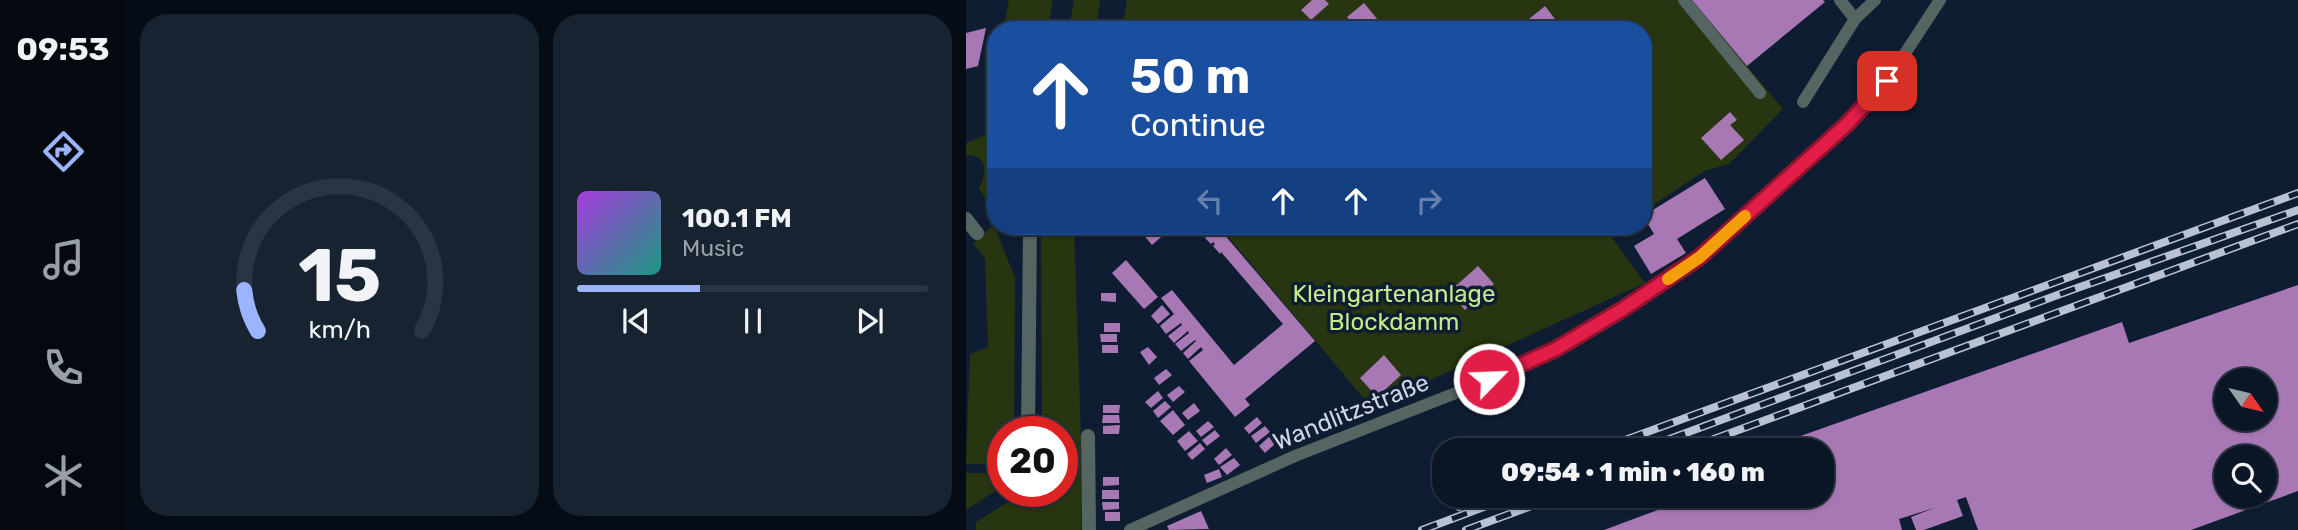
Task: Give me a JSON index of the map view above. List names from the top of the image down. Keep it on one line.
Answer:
{"streets":{"lane":["Wandlitzstraße"]},"parks":["Kleingartenanlage Blockdamm"],"north":"bottom right","page":{"tabs":"09:53","turn":["50 m","Continue"],"song":["100.1 FM","Music"],"limit":"20","trip":"09:54 · 1 min · 160 m","gauge":["15","km/h"]}}
